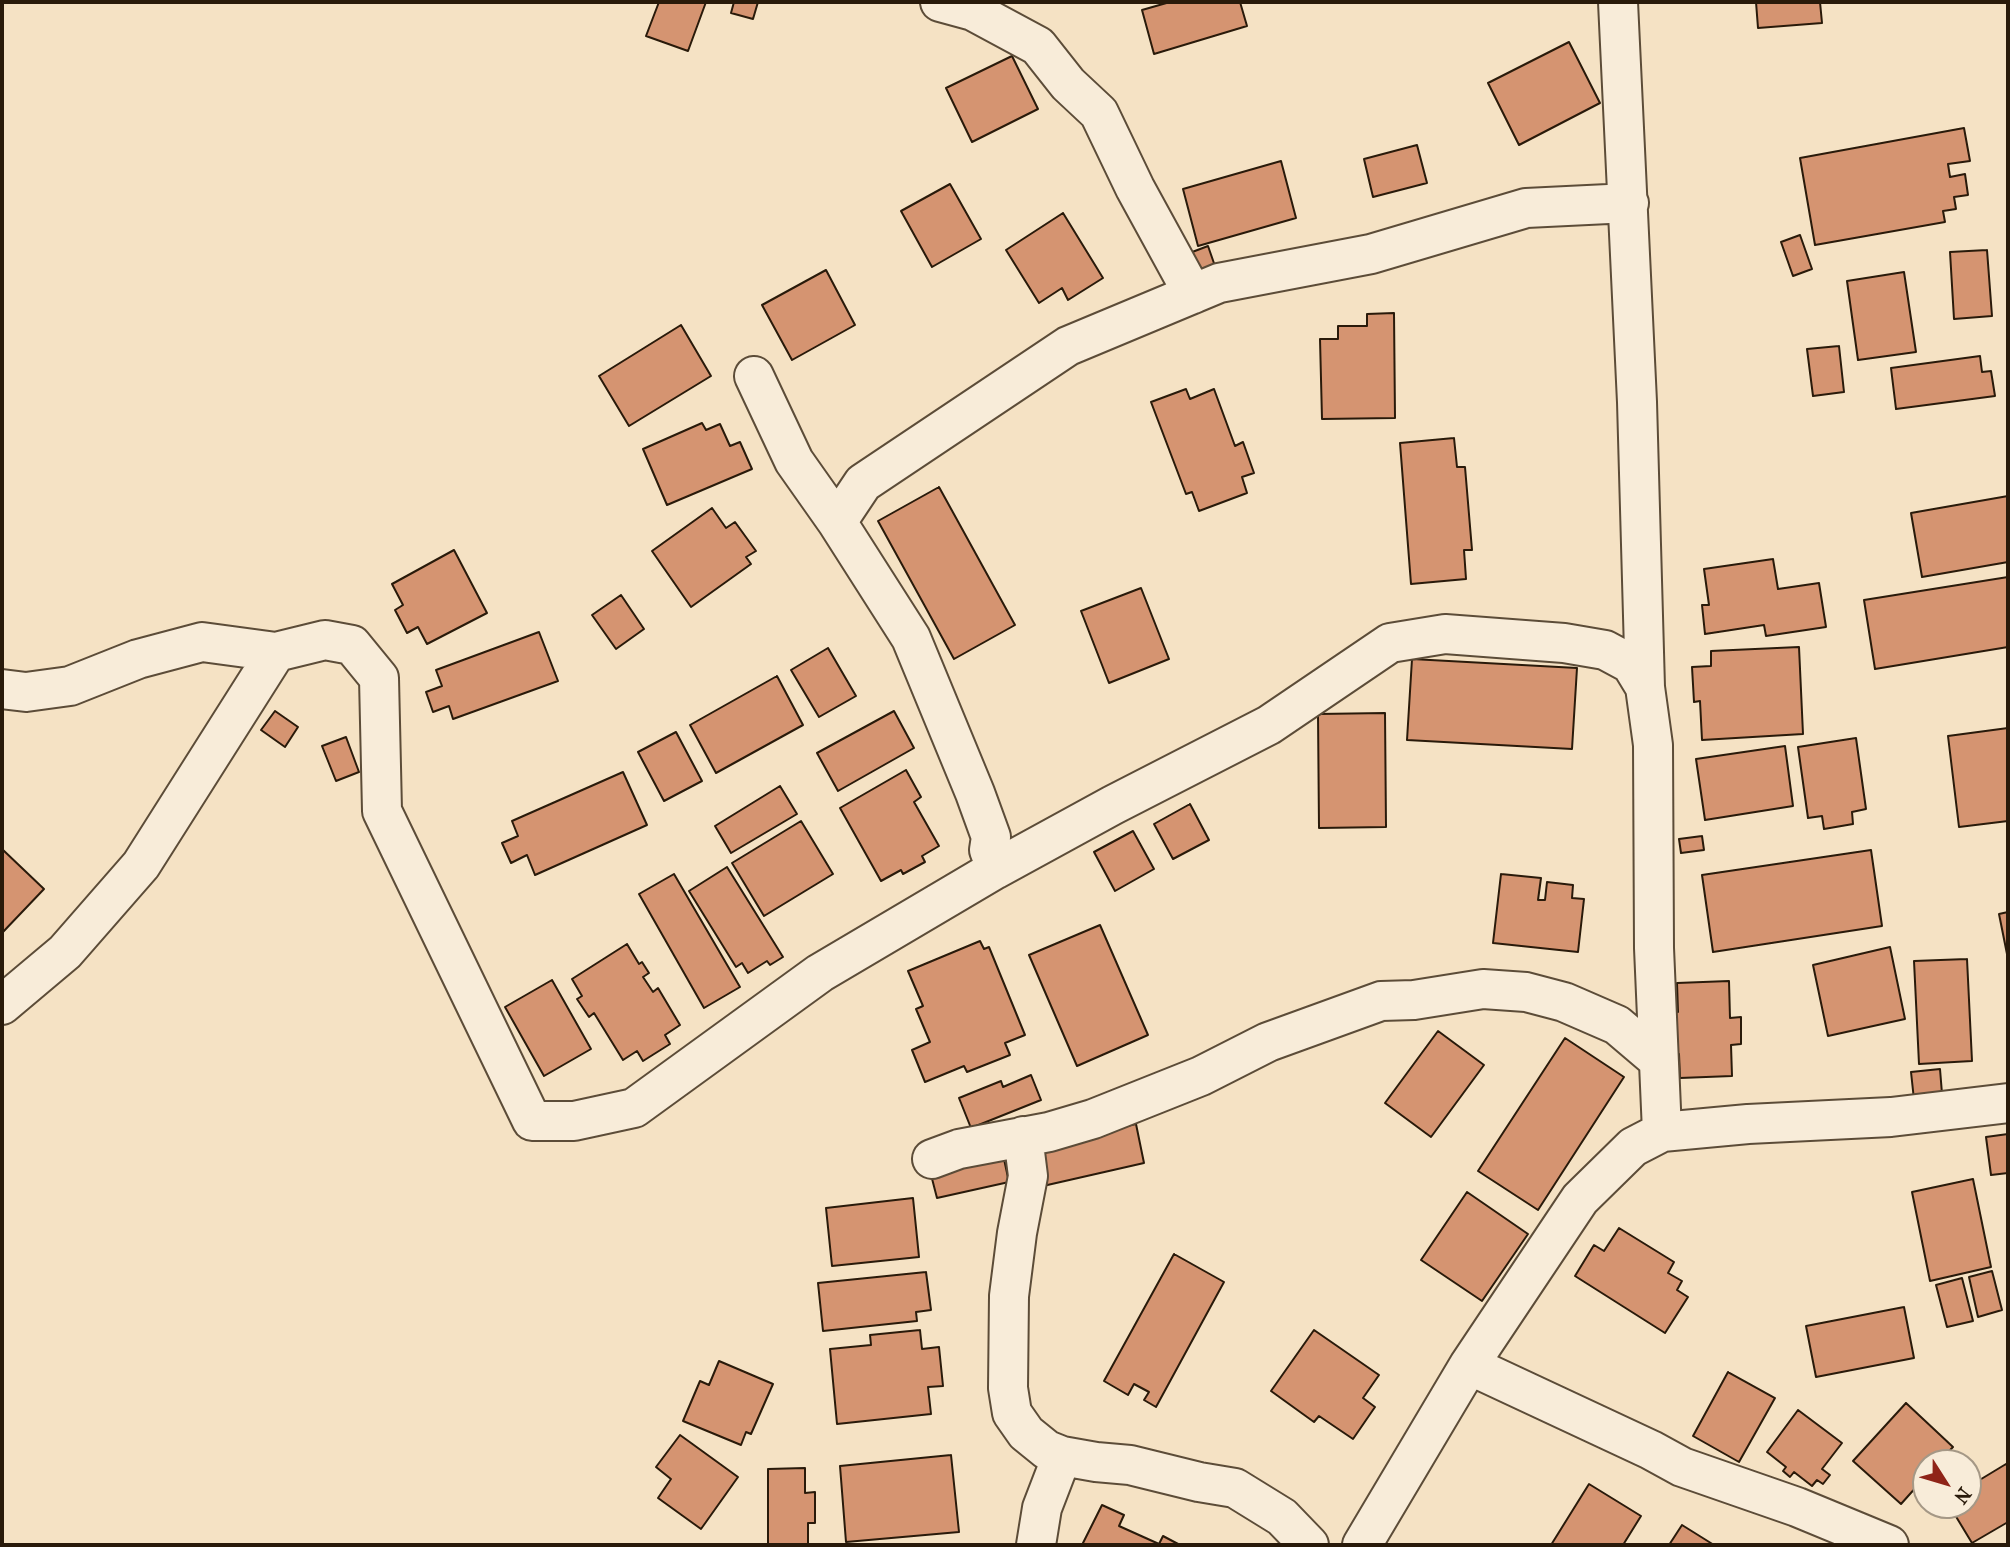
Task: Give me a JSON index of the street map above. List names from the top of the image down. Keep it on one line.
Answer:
{"north":"bottom right"}
